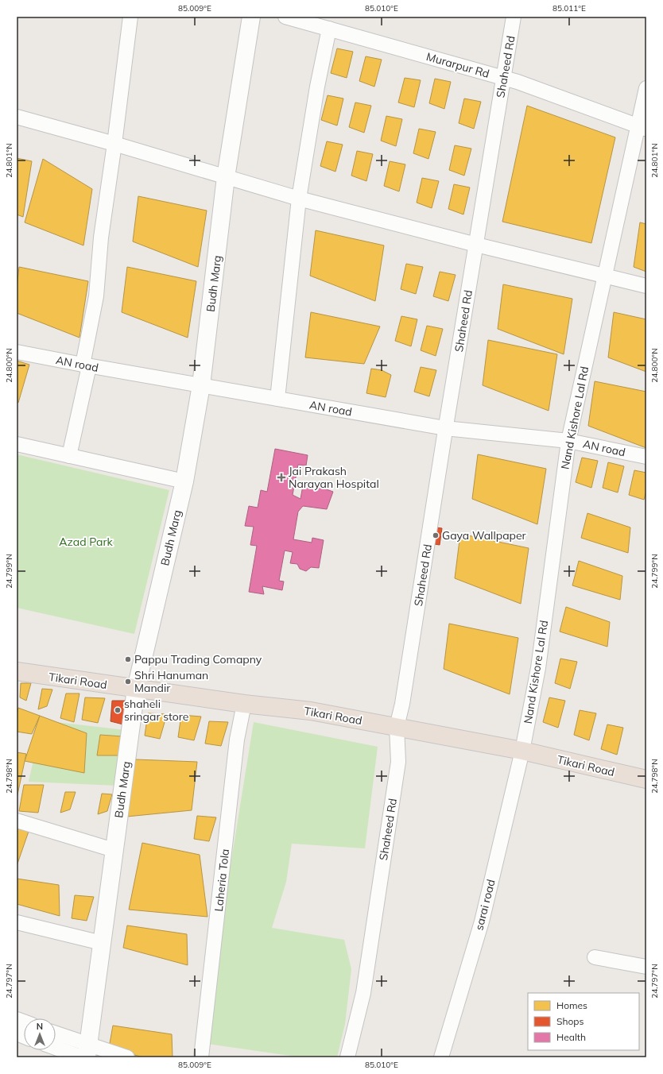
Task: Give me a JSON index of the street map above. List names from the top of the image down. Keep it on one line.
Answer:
{"streets":{"highway":["Tikari Road"],"street":["Murarpur Rd","Shaheed Rd","Budh Marg","AN road","Nand Kishore Lal Rd","Laheria Tola","sarai road"]},"crossings":[["Murarpur Rd","Shaheed Rd"],["Murarpur Rd","Nand Kishore Lal Rd"],["Shaheed Rd","AN road"],["Shaheed Rd","Tikari Road"],["Budh Marg","AN road"],["Budh Marg","Tikari Road"],["AN road","Nand Kishore Lal Rd"],["Nand Kishore Lal Rd","Tikari Road"],["Nand Kishore Lal Rd","sarai road"],["Tikari Road","Laheria Tola"],["Tikari Road","sarai road"]],"parks":["Azad Park"],"places":{"health":["Jai Prakash Narayan Hospital"],"other":["Gaya Wallpaper","Pappu Trading Comapny","Shri Hanuman Mandir","shaheli sringar store"]},"legend":["Homes","Shops","Health"],"north":"top","coordinates":["85.009°E","85.010°E","85.011°E","24.801°N","24.800°N","24.799°N","24.798°N","24.797°N"]}
